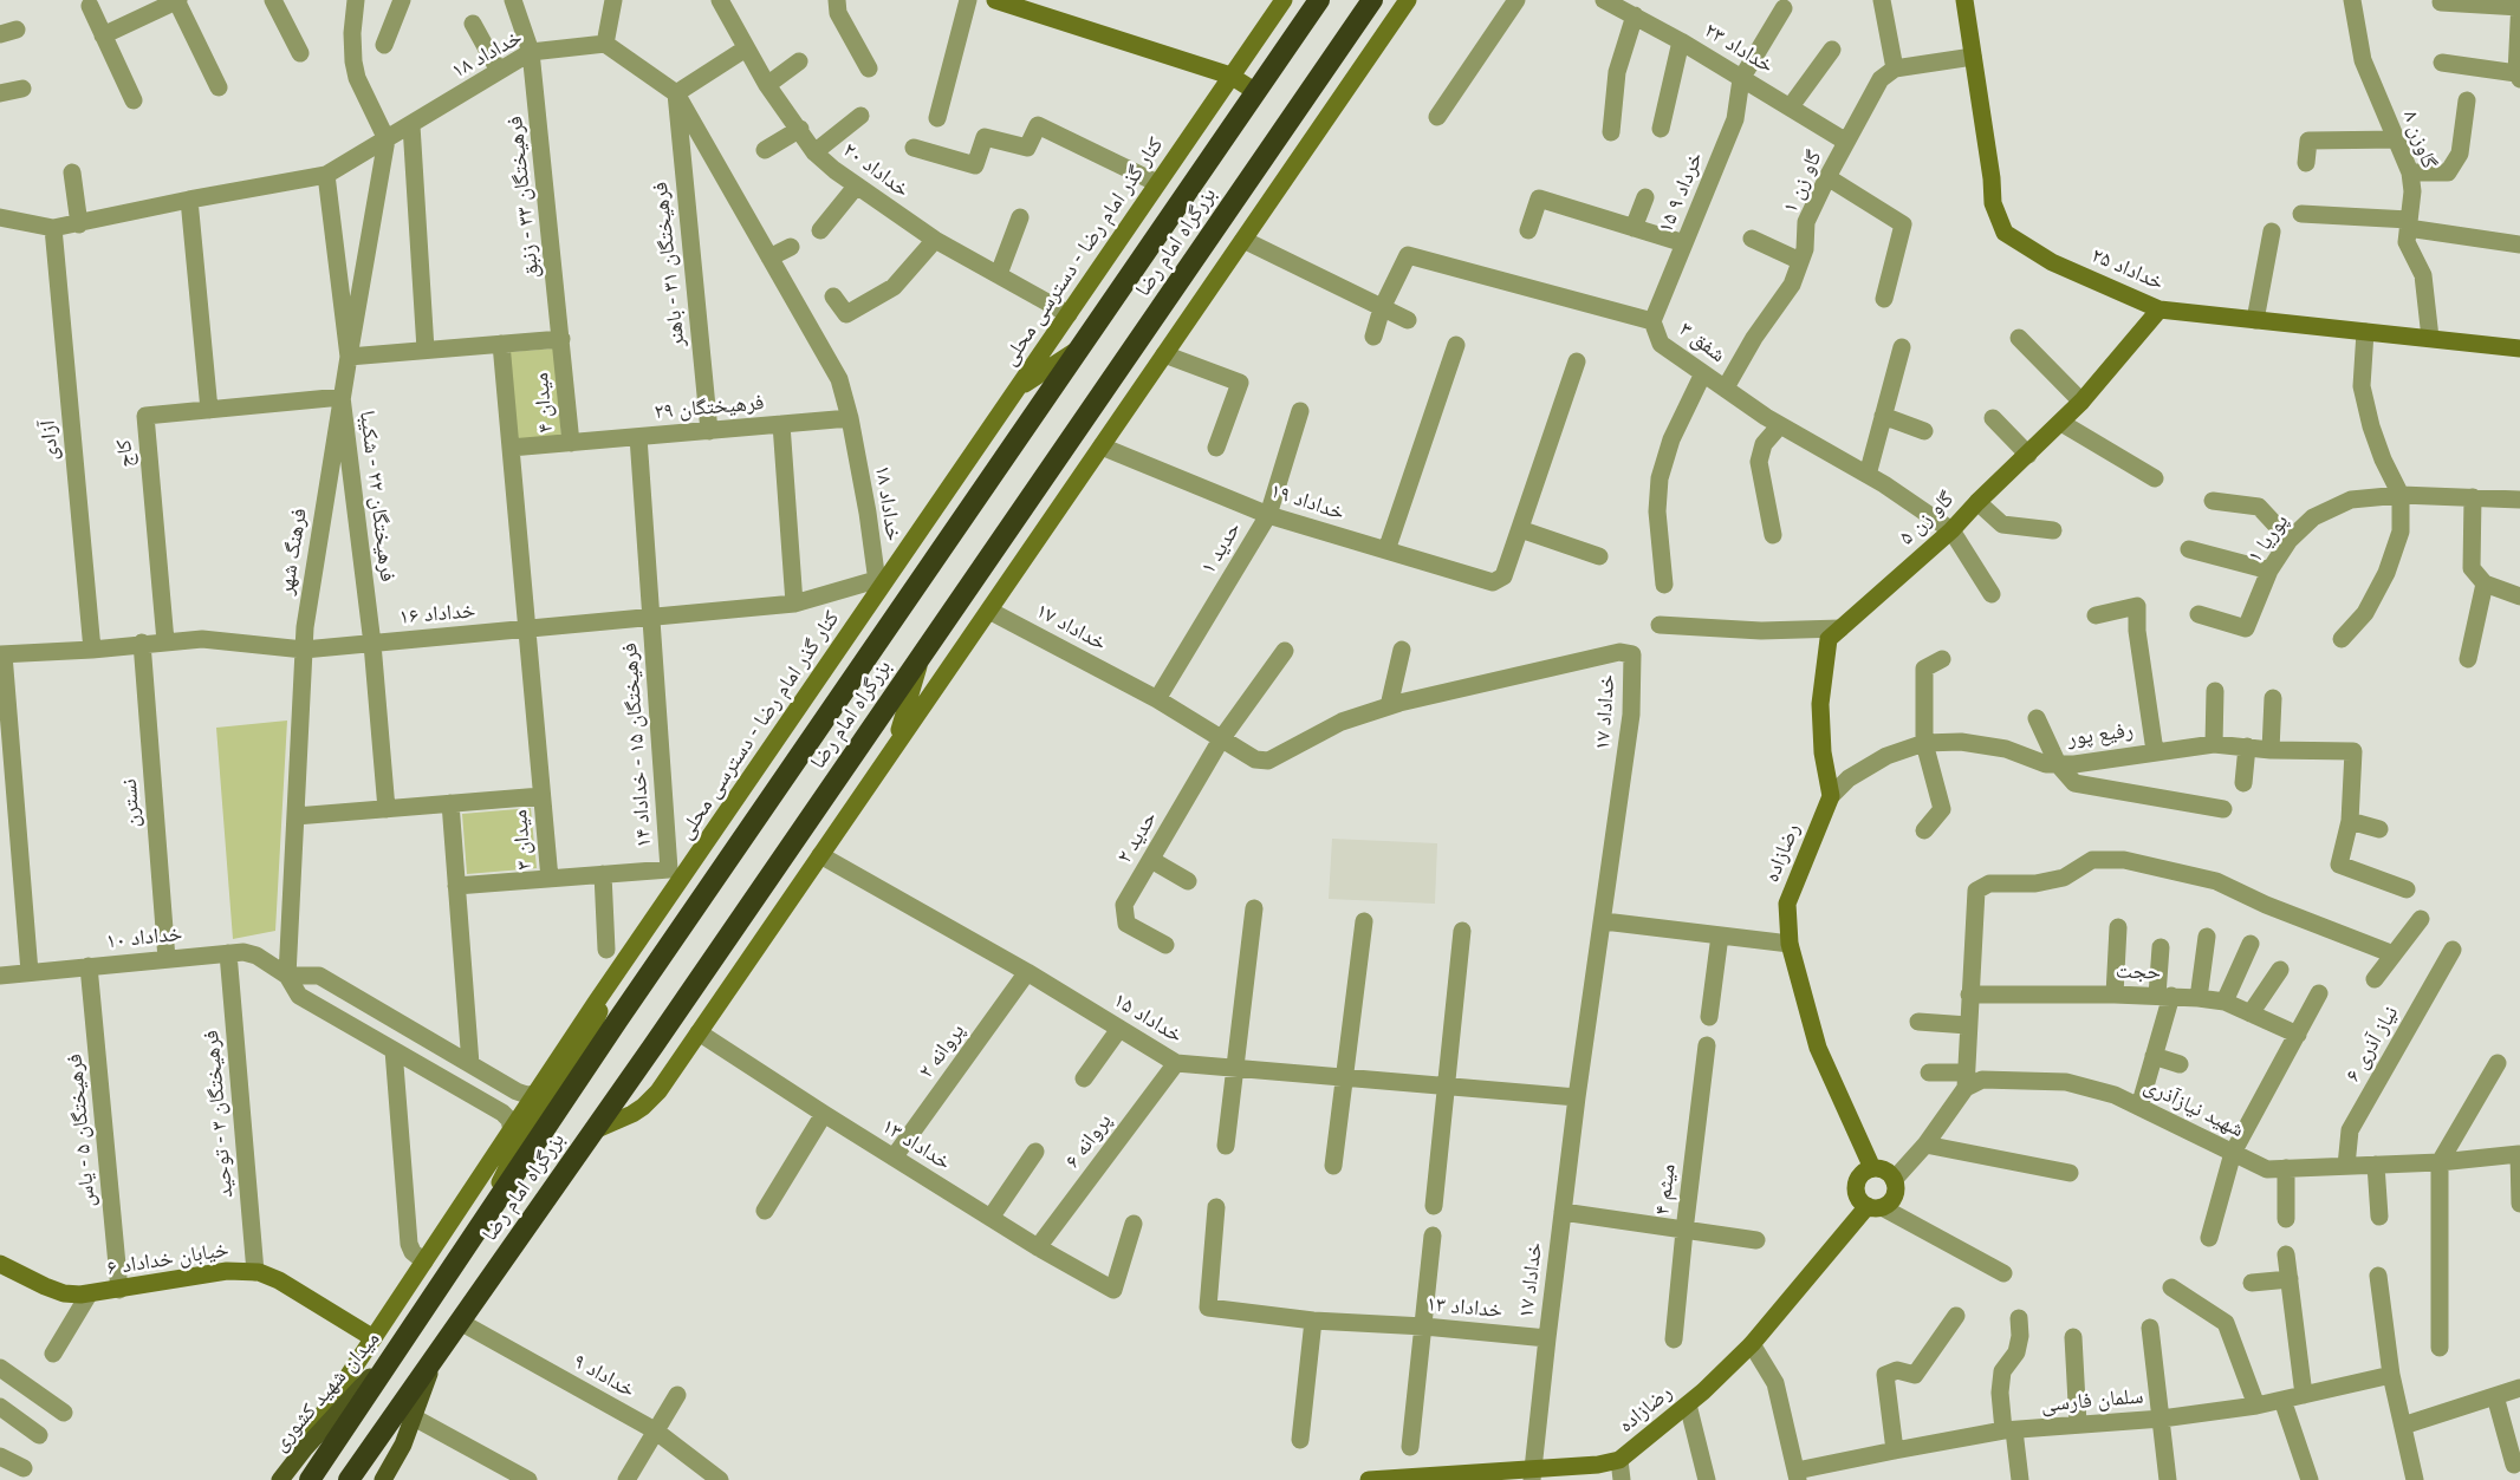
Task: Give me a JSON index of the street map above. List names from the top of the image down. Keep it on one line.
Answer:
{"streets":{"highway":["بزرگراه امام رضا"],"main road":["کنار گذر امام رضا - دسترسی محلی","خداداد ۲۵","گاو زن ۵","رضازاده","خیابان خداداد ۶","میدان شهید کشوری"],"street":["خداداد ۲۳","خداداد ۱۸","گاوزن ۸","خداداد ۲۰","گاو زن ۱","۱۵ خرداد ۹","فرهیختگان ۳۳ - زنبق","فرهیختگان ۳۱ - باهنر","شفق ۳","میدان ۴","فرهیختگان ۲۹","آزادی","کاج","فرهیختگان ۲۲ - شکیبا","خداداد ۱۹","پوریا ۱","حدید ۱","فرهنگ شهر","خداداد ۱۶","خداداد ۱۷","رفیع پور","فرهیختگان ۱۵ - خداداد ۱۴","نسترن","حدید ۲","میدان ۳","خداداد ۱۰","حجت","خداداد ۱۵","نیاز آذری ۶","پروانه ۲","شهید نیازآذری","فرهیختگان ۳ - توحید","فرهیختگان ۵ - یاس","پروانه ۶","خداداد ۱۳","میثم ۴","خداداد ۹","سلمان فارسی"]},"crossings":[["خداداد ۲۳","گاو زن ۱"],["خداداد ۲۳","۱۵ خرداد ۹"],["خداداد ۱۸","فرهیختگان ۳۳ - زنبق"],["خداداد ۱۸","کنار گذر امام رضا - دسترسی محلی"],["خداداد ۱۸","فرهیختگان ۳۱ - باهنر"],["خداداد ۱۸","فرهیختگان ۲۹"],["خداداد ۱۸","آزادی"],["خداداد ۱۸","فرهنگ شهر"],["خداداد ۱۸","خداداد ۱۶"],["گاوزن ۸","خداداد ۲۵"],["خداداد ۲۰","کنار گذر امام رضا - دسترسی محلی"],["گاو زن ۱","شفق ۳"],["۱۵ خرداد ۹","شفق ۳"],["فرهیختگان ۳۳ - زنبق","میدان ۴"],["بزرگراه امام رضا","خداداد ۹"],["بزرگراه امام رضا","میدان شهید کشوری"],["کنار گذر امام رضا - دسترسی محلی","خداداد ۱۶"],["کنار گذر امام رضا - دسترسی محلی","خداداد ۱۰"],["کنار گذر امام رضا - دسترسی محلی","خیابان خداداد ۶"],["کنار گذر امام رضا - دسترسی محلی","میدان شهید کشوری"],["فرهیختگان ۳۱ - باهنر","فرهیختگان ۲۹"],["خداداد ۲۵","گاو زن ۵"],["شفق ۳","گاو زن ۵"],["میدان ۴","فرهیختگان ۲۹"],["فرهیختگان ۲۹","فرهیختگان ۱۵ - خداداد ۱۴"],["آزادی","خداداد ۱۶"],["کاج","فرهیختگان ۲۲ - شکیبا"],["کاج","فرهنگ شهر"],["کاج","خداداد ۱۶"],["فرهیختگان ۲۲ - شکیبا","فرهنگ شهر"],["فرهیختگان ۲۲ - شکیبا","خداداد ۱۶"],["فرهیختگان ۲۲ - شکیبا","میدان ۳"],["خداداد ۱۹","حدید ۱"],["گاو زن ۵","رفیع پور"],["گاو زن ۵","رضازاده"],["حدید ۱","خداداد ۱۷"],["فرهنگ شهر","خداداد ۱۶"],["فرهنگ شهر","میدان ۳"],["فرهنگ شهر","خداداد ۱۰"],["خداداد ۱۶","فرهیختگان ۱۵ - خداداد ۱۴"],["خداداد ۱۶","نسترن"],["خداداد ۱۷","حدید ۲"],["خداداد ۱۷","رضازاده"],["خداداد ۱۷","خداداد ۱۵"],["خداداد ۱۷","خداداد ۱۳"],["رفیع پور","رضازاده"],["نسترن","خداداد ۱۰"],["خداداد ۱۰","فرهیختگان ۳ - توحید"],["خداداد ۱۰","فرهیختگان ۵ - یاس"],["خداداد ۱۵","پروانه ۲"],["خداداد ۱۵","پروانه ۶"],["نیاز آذری ۶","شهید نیازآذری"],["پروانه ۲","خداداد ۱۳"],["فرهیختگان ۳ - توحید","خیابان خداداد ۶"],["فرهیختگان ۵ - یاس","خیابان خداداد ۶"],["پروانه ۶","خداداد ۱۳"]]}
